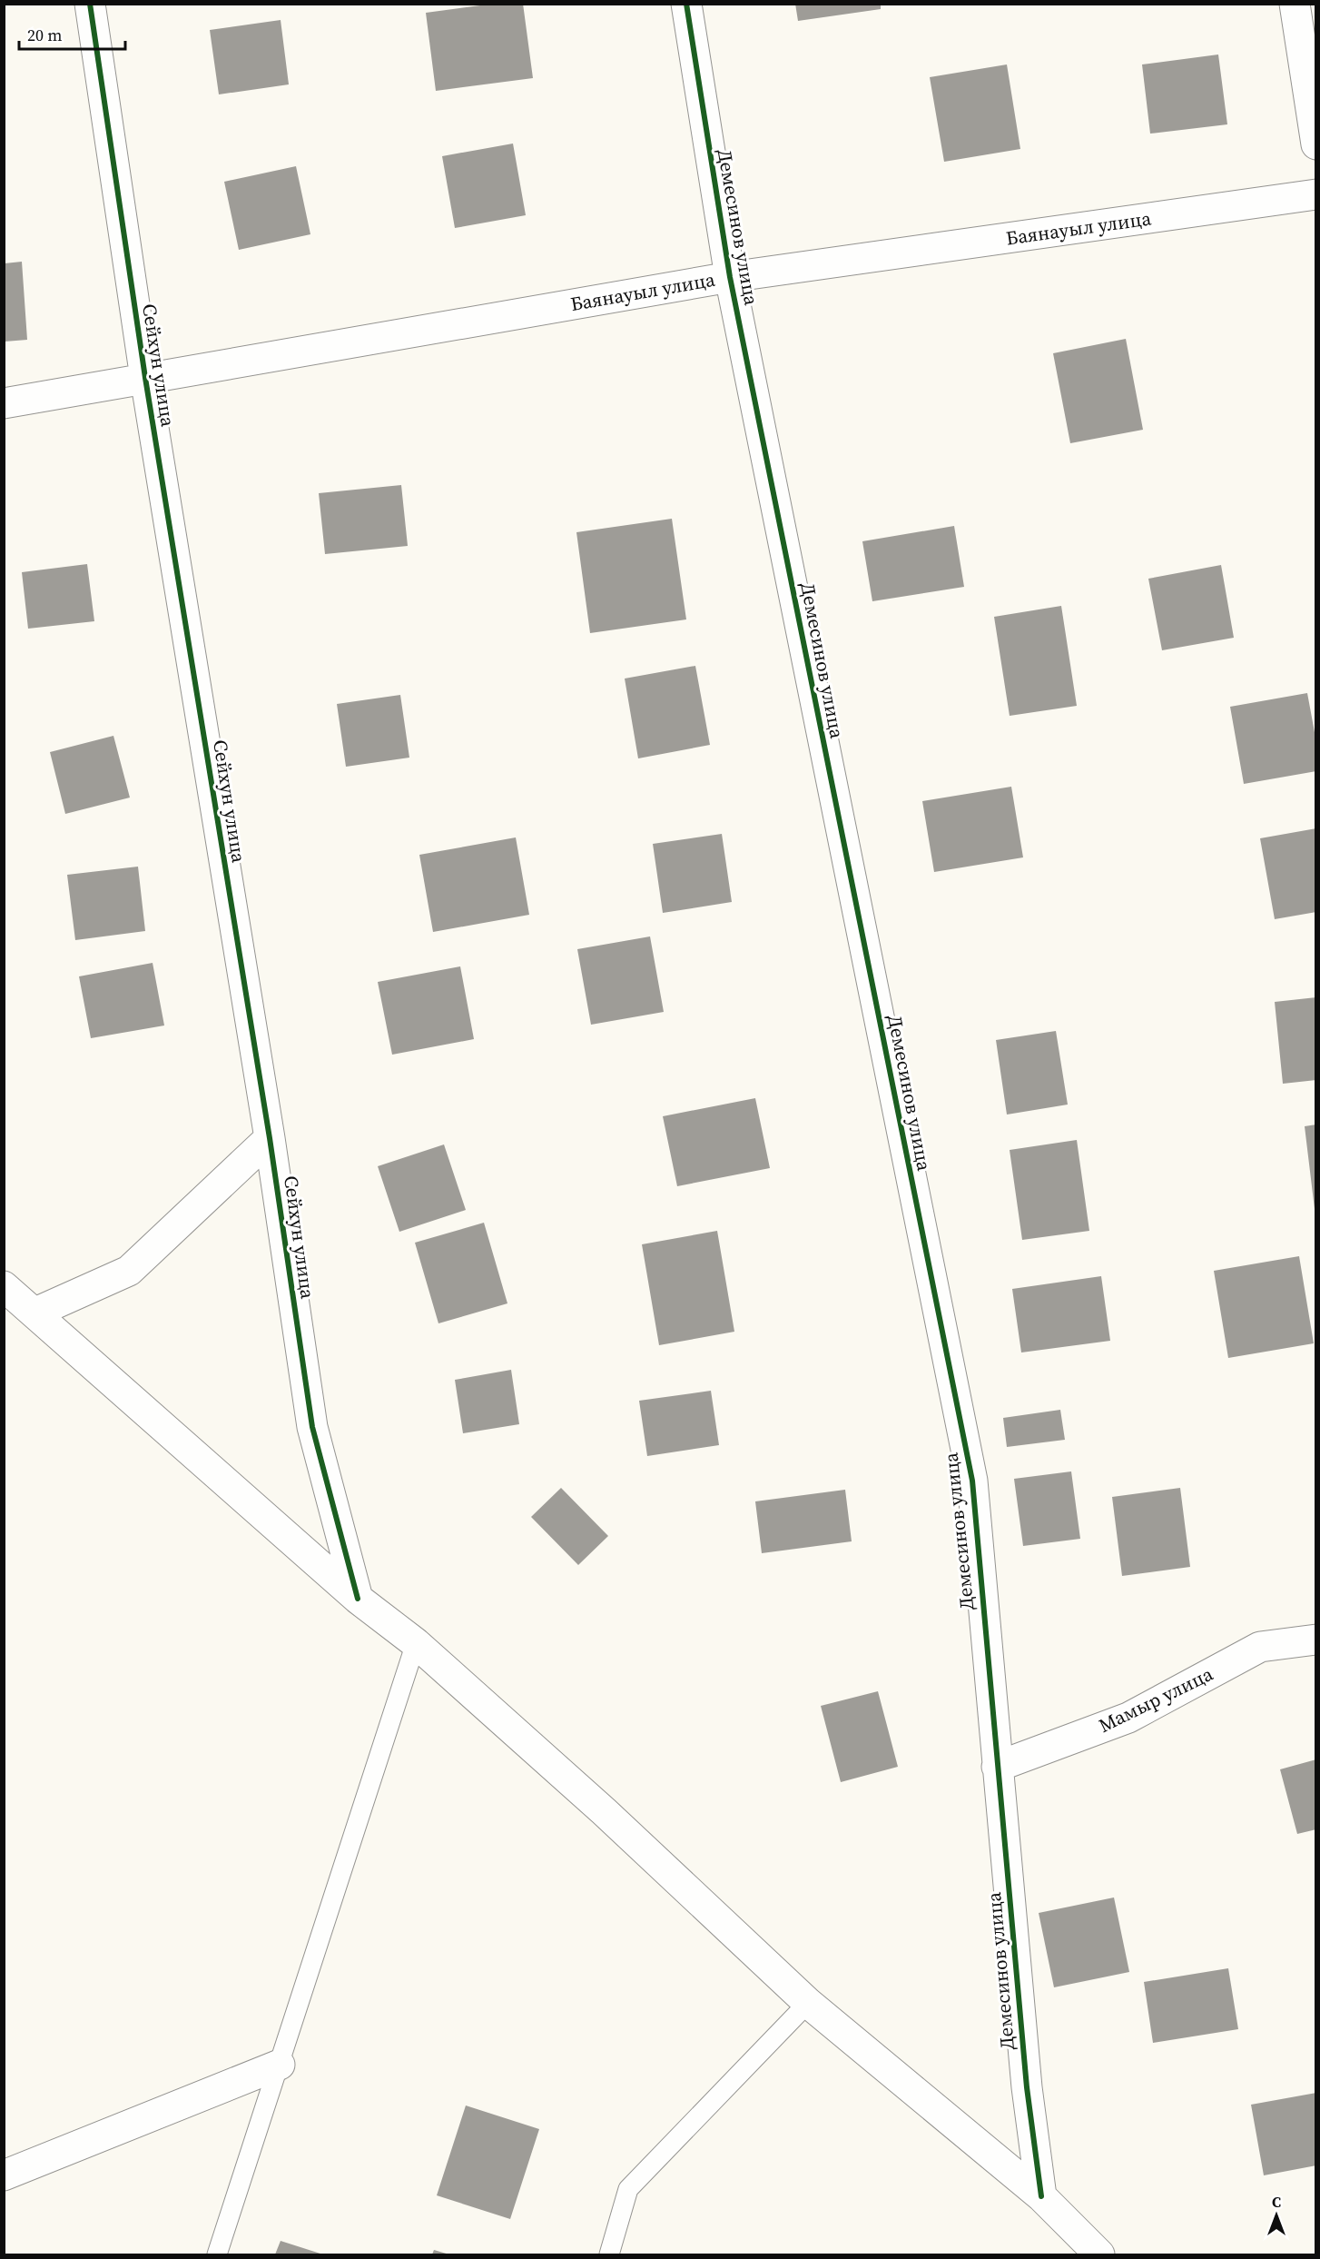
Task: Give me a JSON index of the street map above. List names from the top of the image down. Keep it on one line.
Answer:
{"streets":{"street":["Демесинов улица","Баянауыл улица","Сейхун улица","Мамыр улица"]},"crossings":[["Демесинов улица","Баянауыл улица"],["Демесинов улица","Мамыр улица"],["Баянауыл улица","Сейхун улица"]],"scale_bar":"20 m","north":"top"}
